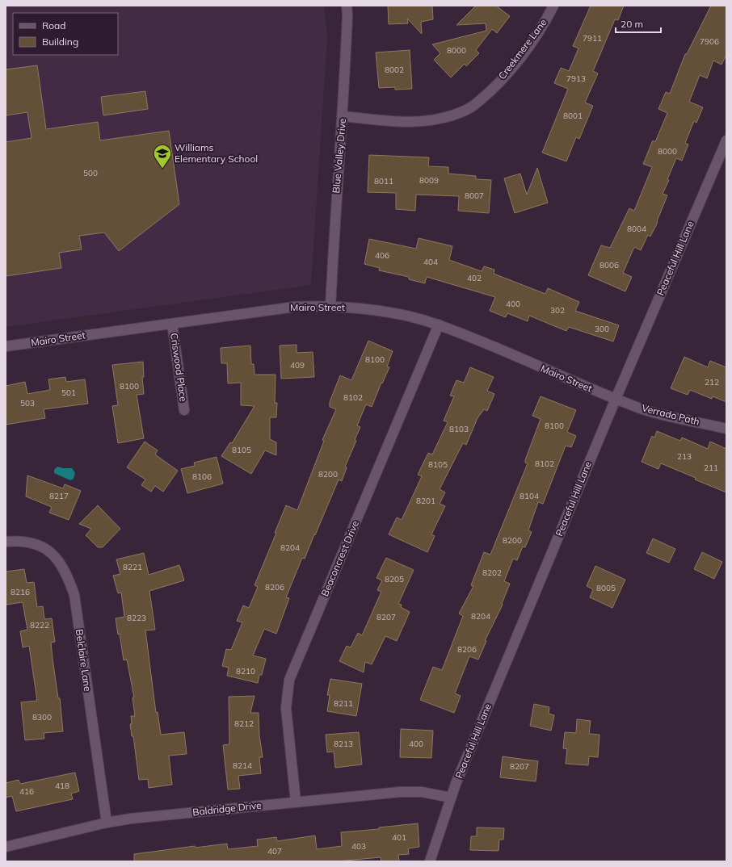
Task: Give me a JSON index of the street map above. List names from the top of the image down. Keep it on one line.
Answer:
{"streets":{"street":["Creekmere Lane","Blue Valley Drive","Peaceful Hill Lane","Mairo Street","Criswood Place","Verrado Path","Beaconcrest Drive","Belclaire Lane","Baldridge Drive"]},"crossings":[["Creekmere Lane","Blue Valley Drive"],["Blue Valley Drive","Mairo Street"],["Peaceful Hill Lane","Mairo Street"],["Peaceful Hill Lane","Verrado Path"],["Peaceful Hill Lane","Baldridge Drive"],["Mairo Street","Criswood Place"],["Mairo Street","Verrado Path"],["Mairo Street","Beaconcrest Drive"],["Beaconcrest Drive","Baldridge Drive"],["Belclaire Lane","Baldridge Drive"]],"places":{"school or university":["Williams Elementary School"]},"house_numbers":["7911","7906","8000","8002","7913","8001","8000","500","8009","8011","8007","8004","406","404","8006","402","400","302","300","8100","409","212","8100","501","8102","503","8100","8103","8105","213","8102","8105","211","8200","8106","8217","8104","8201","8200","8204","8221","8202","8205","8206","8005","8216","8204","8207","8223","8222","8206","8210","8211","8300","8212","8213","400","8214","8207","418","416","401","403","407"],"legend":["Road","Building"],"scale_bar":"20 m"}
